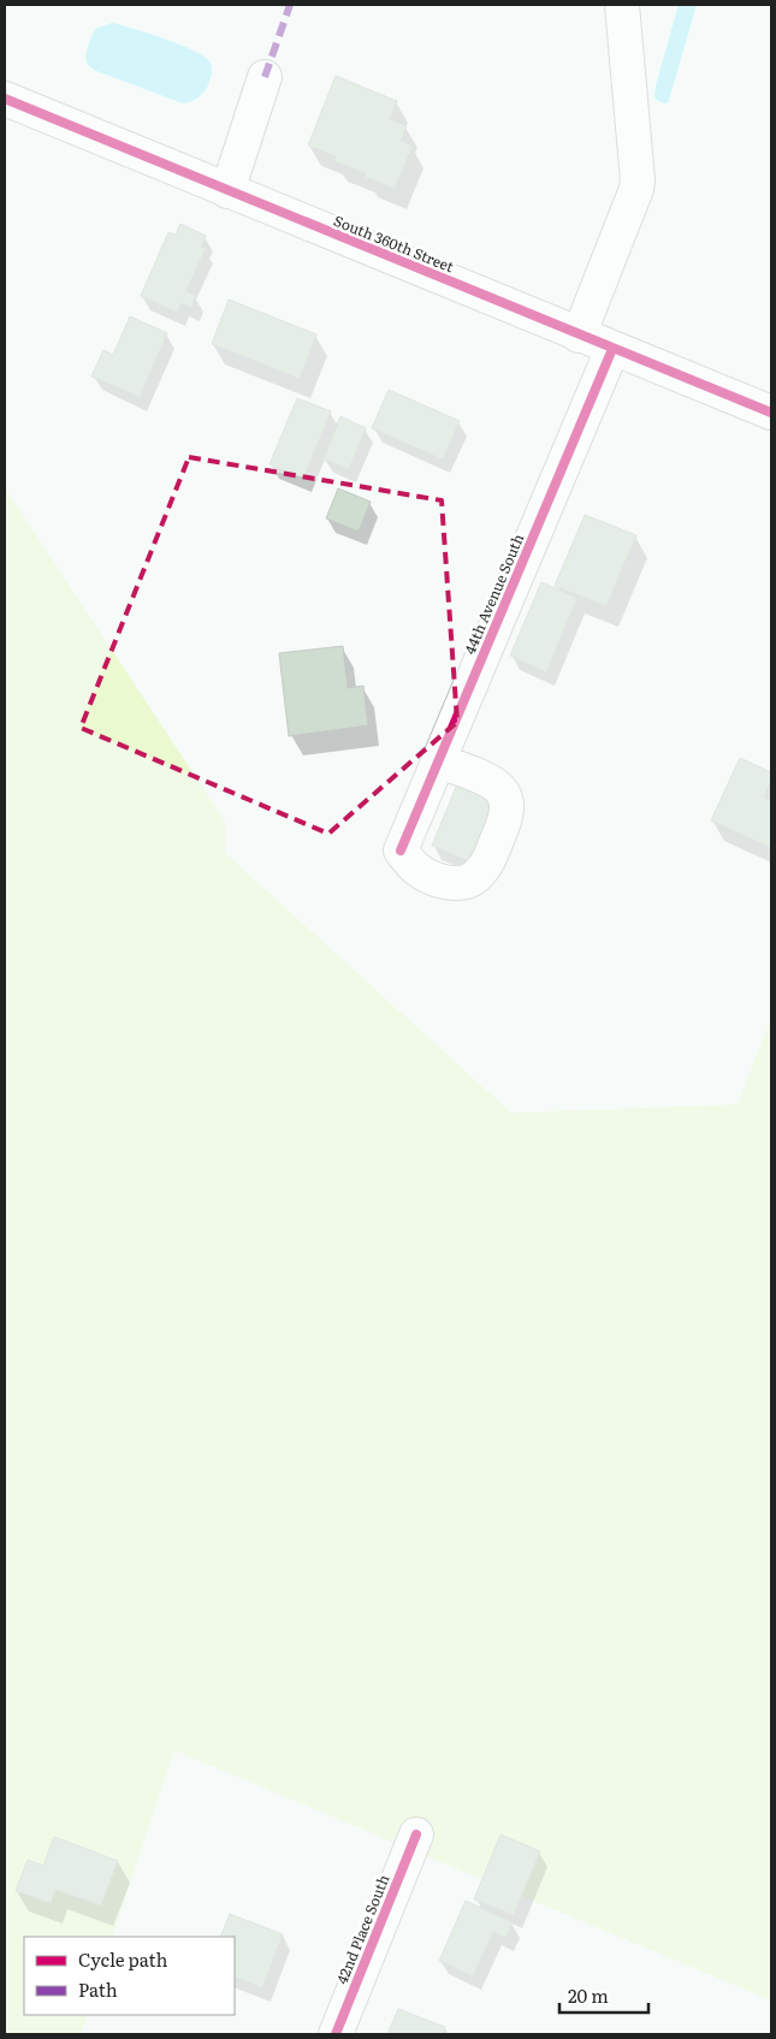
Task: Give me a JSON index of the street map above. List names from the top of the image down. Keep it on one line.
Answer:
{"streets":{"street":["South 360th Street","44th Avenue South","42nd Place South"]},"crossings":[["South 360th Street","44th Avenue South"]],"legend":["Cycle path","Path"],"scale_bar":"20 m"}
